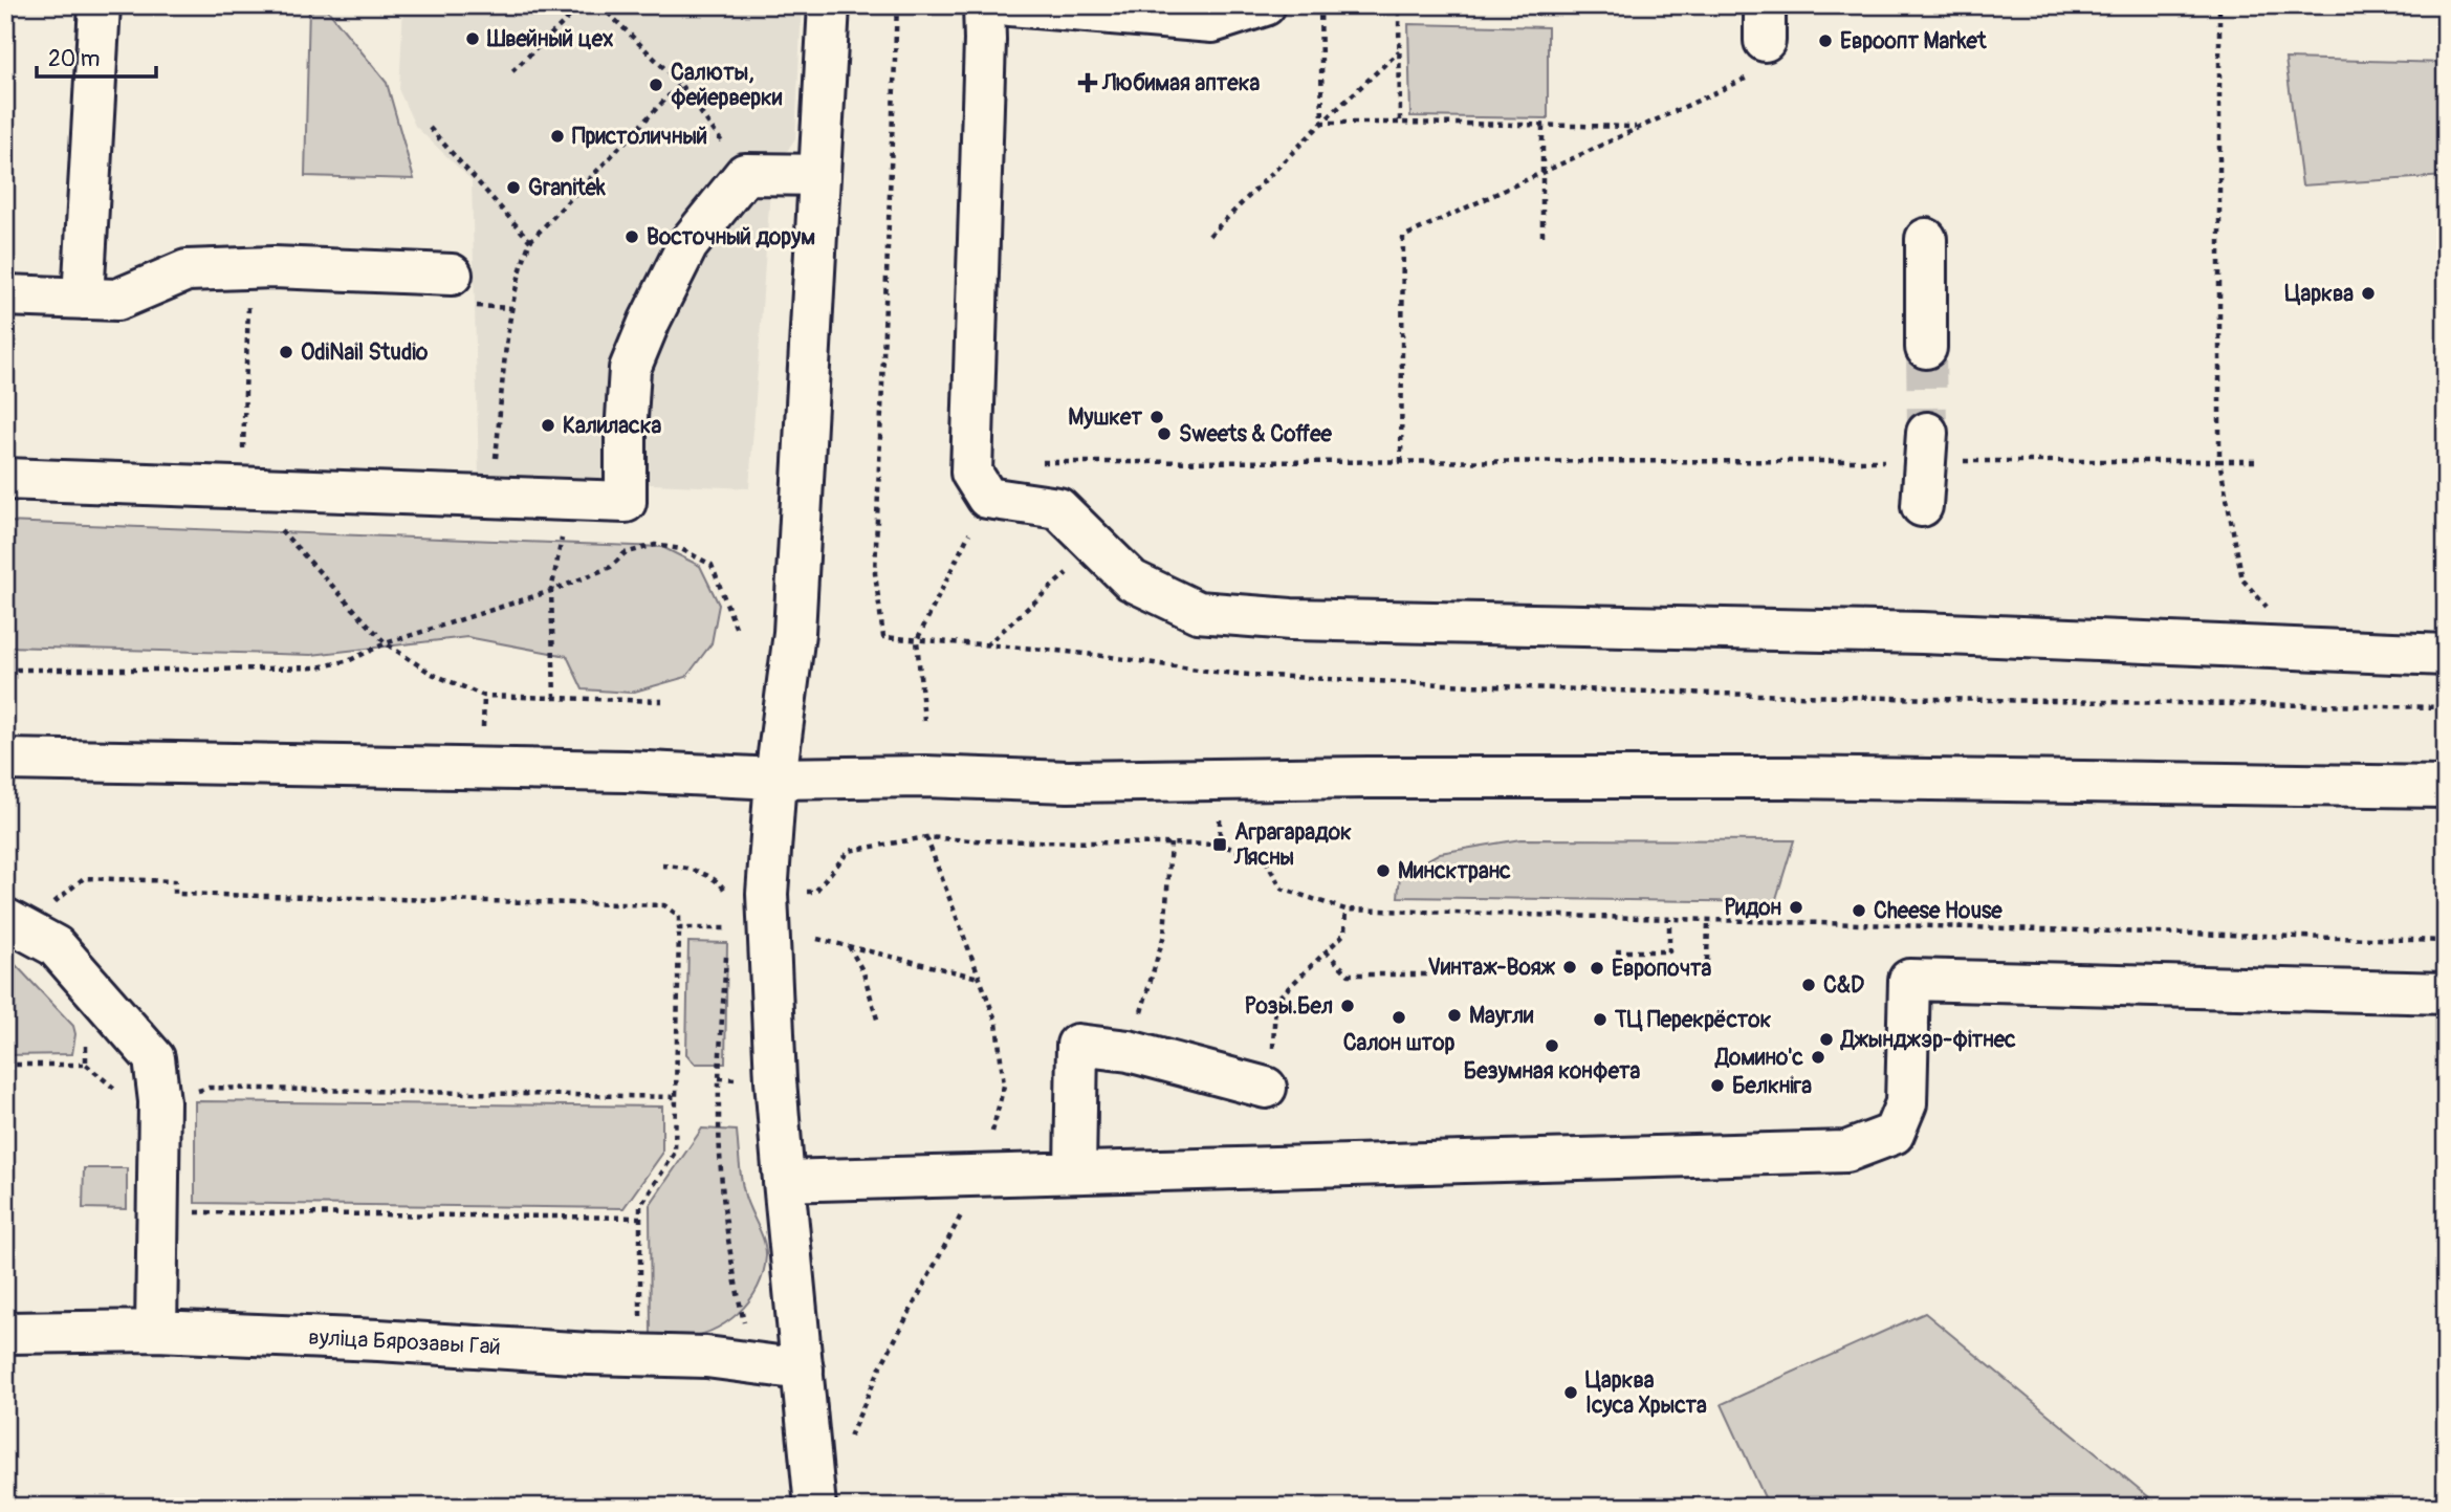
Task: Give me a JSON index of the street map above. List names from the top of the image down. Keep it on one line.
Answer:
{"streets":{"main road":["вуліца Бярозавы Гай"]},"places":{"other":["Швейный цех","Евроопт Market","Салюты, фейерверки","Пристоличный","Granitek","Восточный дорум","Царква","OdiNail Studio","Мушкет","Калиласка","Sweets & Coffee","Минсктранс","Ридон","Cheese House","Vинтаж-Вояж","Европочта","C&D","Розы.Бел","Маугли","Салон штор","ТЦ Перекрёсток","Джынджэр-фітнес","Безумная конфета","Домино'c","Белкніга","Царква Ісуса Хрыста"],"health":["Любимая аптека"],"transit":["Аграгарадок Лясны"]},"scale_bar":"20 m"}
